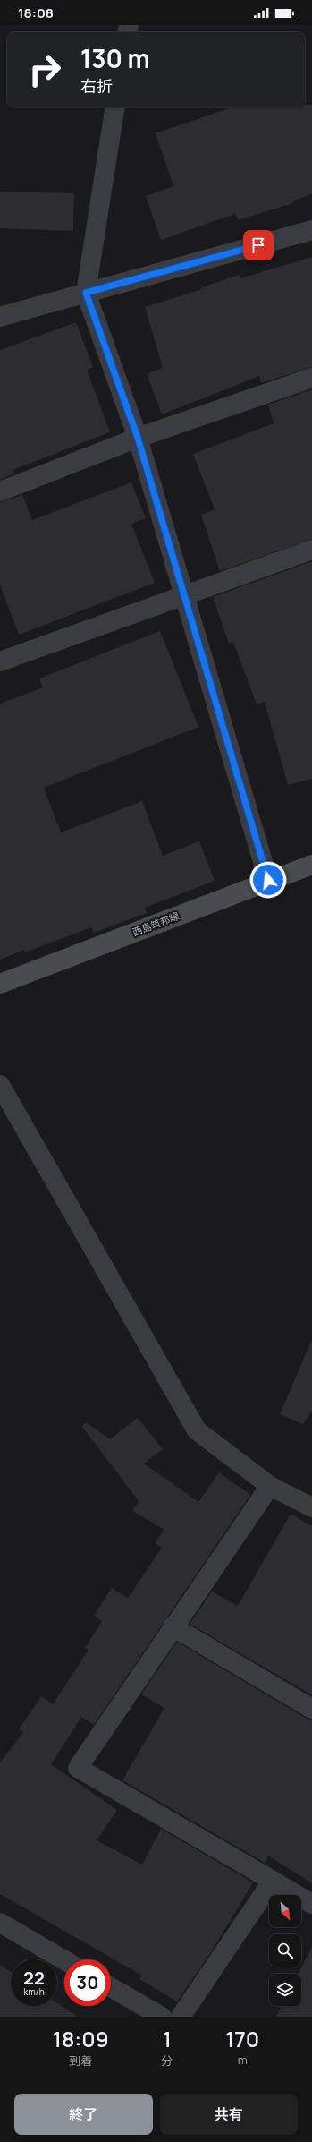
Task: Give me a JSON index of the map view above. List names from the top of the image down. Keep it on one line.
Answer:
{"streets":{"main road":["西島筑邦線"]},"north":"bottom right","page":{"status":"18:08","turn":["130 m","右折"],"speed":"22 km/h","limit":"30","eta":["18:09","到着","1","分","170","m"],"buttons":["終了","共有"]}}
